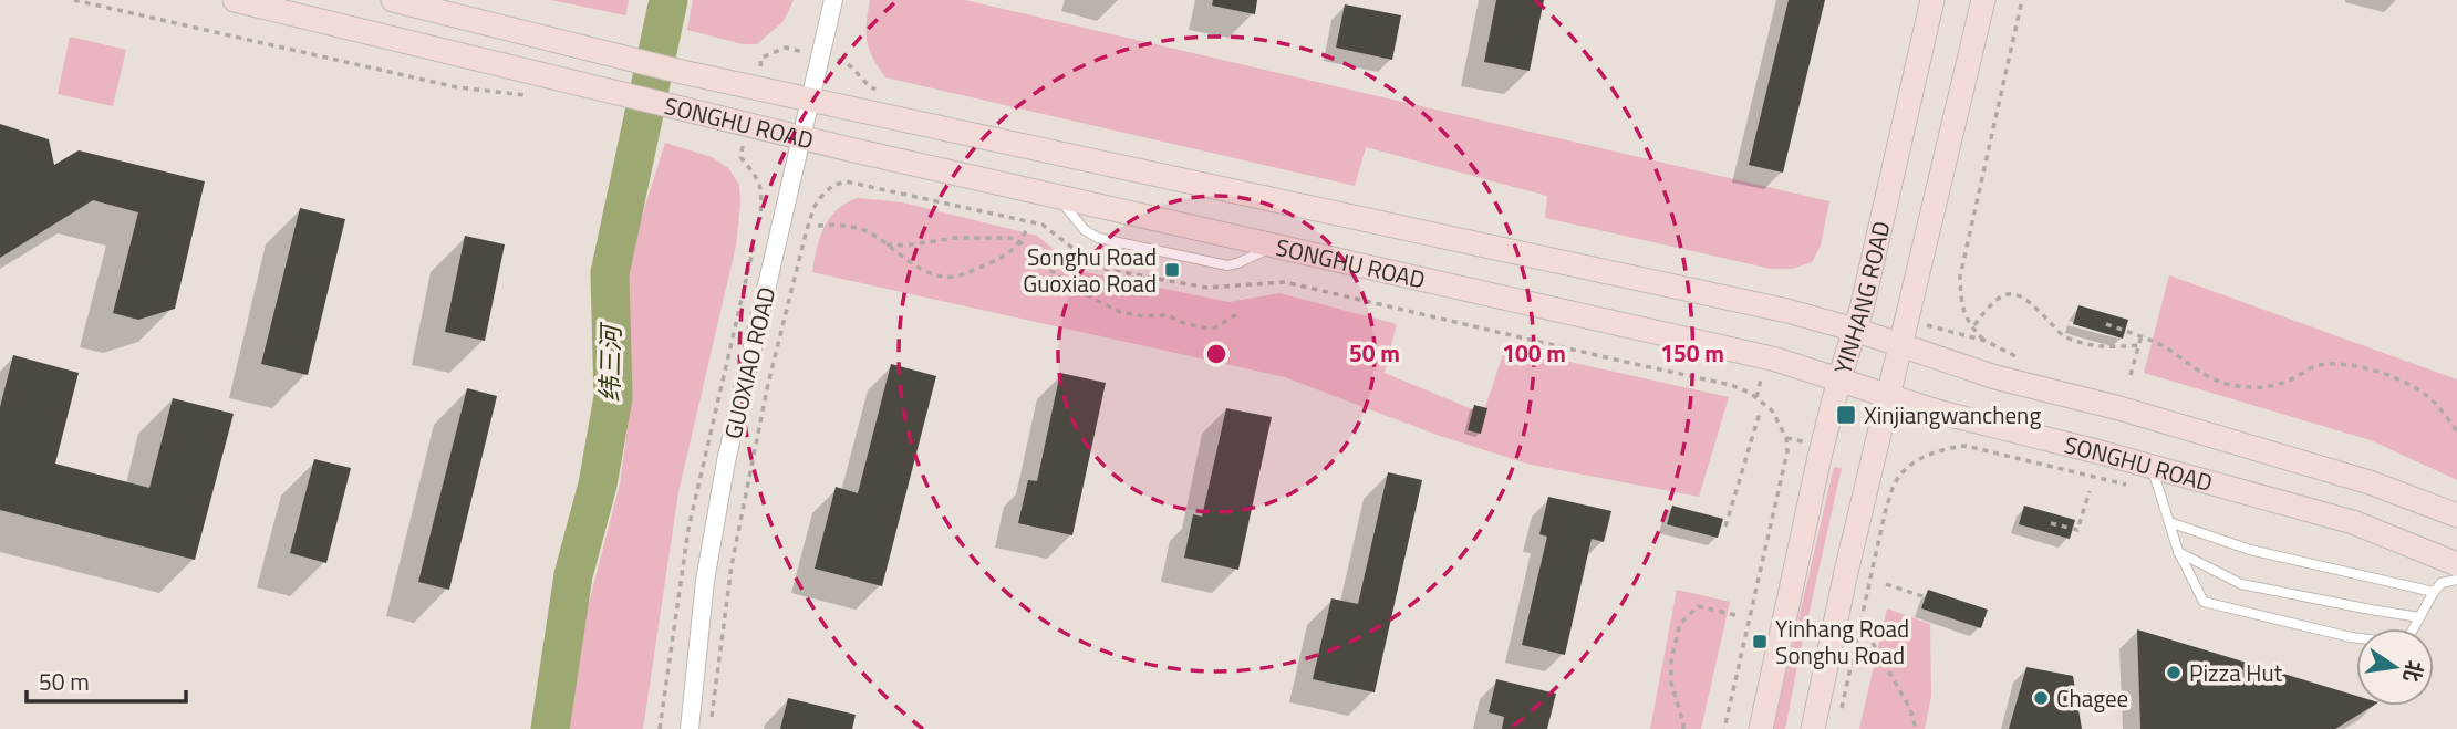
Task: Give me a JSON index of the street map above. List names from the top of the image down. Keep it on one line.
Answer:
{"streets":{"main road":["SONGHU ROAD","YINHANG ROAD"],"street":["GUOXIAO ROAD"]},"crossings":[["SONGHU ROAD","YINHANG ROAD"],["SONGHU ROAD","GUOXIAO ROAD"]],"water":["纬三河"],"places":{"transit":["Songhu Road Guoxiao Road","Xinjiangwancheng","Yinhang Road Songhu Road"],"other":["Pizza Hut","Chagee"]},"scale_bar":"50 m","north":"right","rings":["50 m","100 m","150 m"]}
